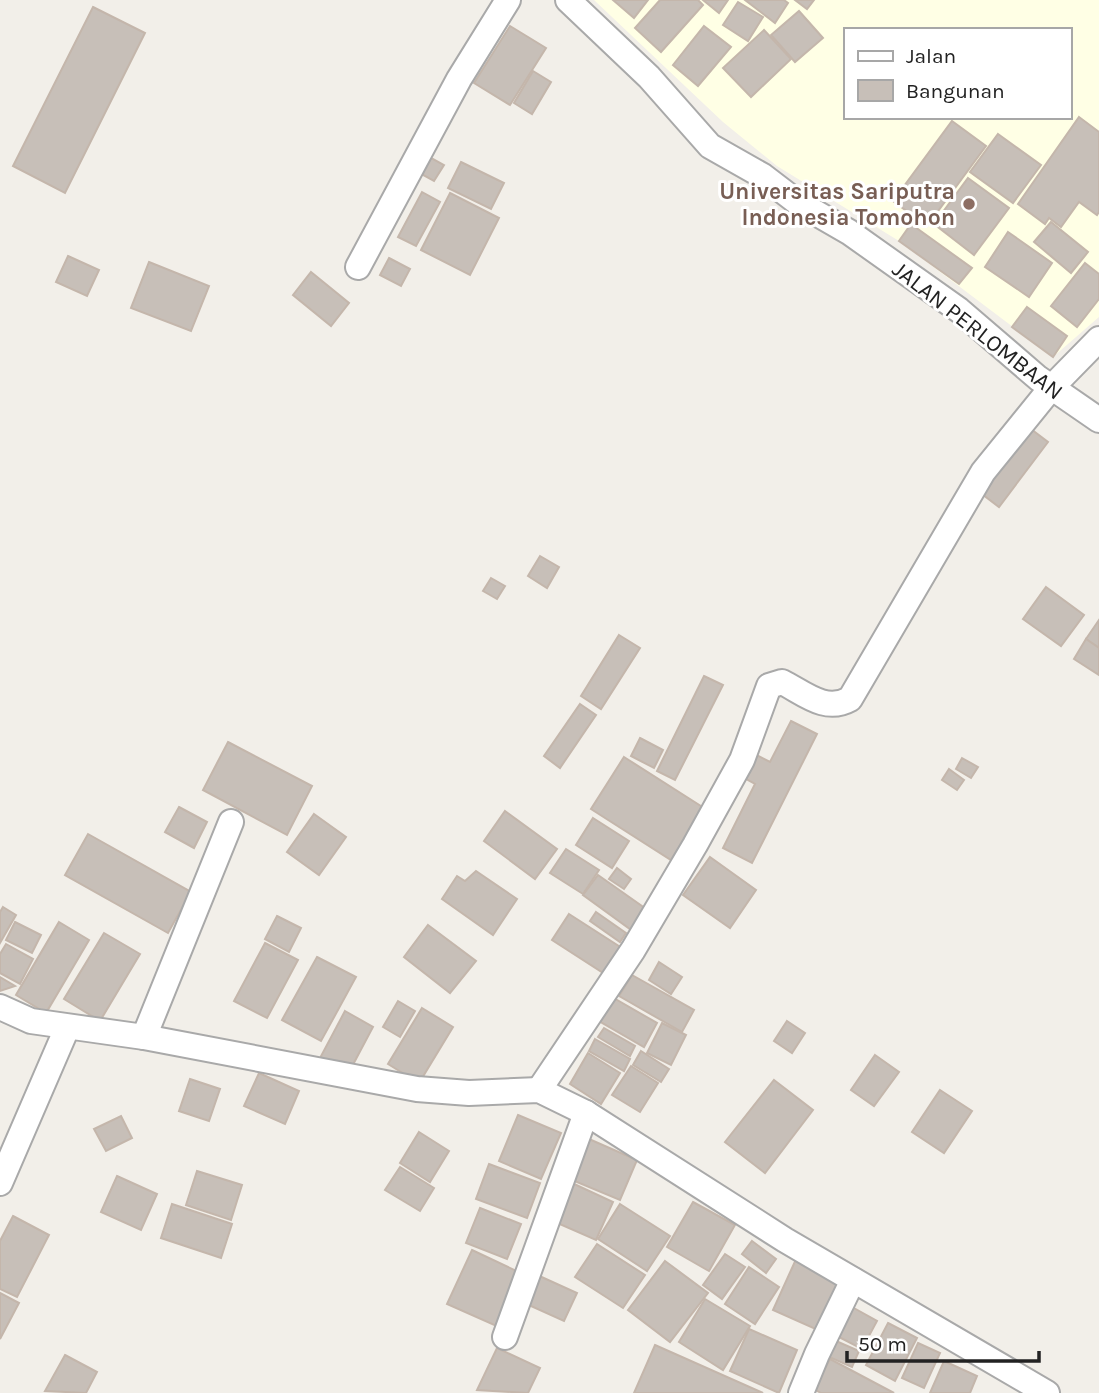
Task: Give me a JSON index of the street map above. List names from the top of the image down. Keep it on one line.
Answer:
{"streets":{"street":["JALAN PERLOMBAAN"]},"places":["Universitas Sariputra Indonesia Tomohon"],"legend":["Jalan","Bangunan"],"scale_bar":"50 m"}
